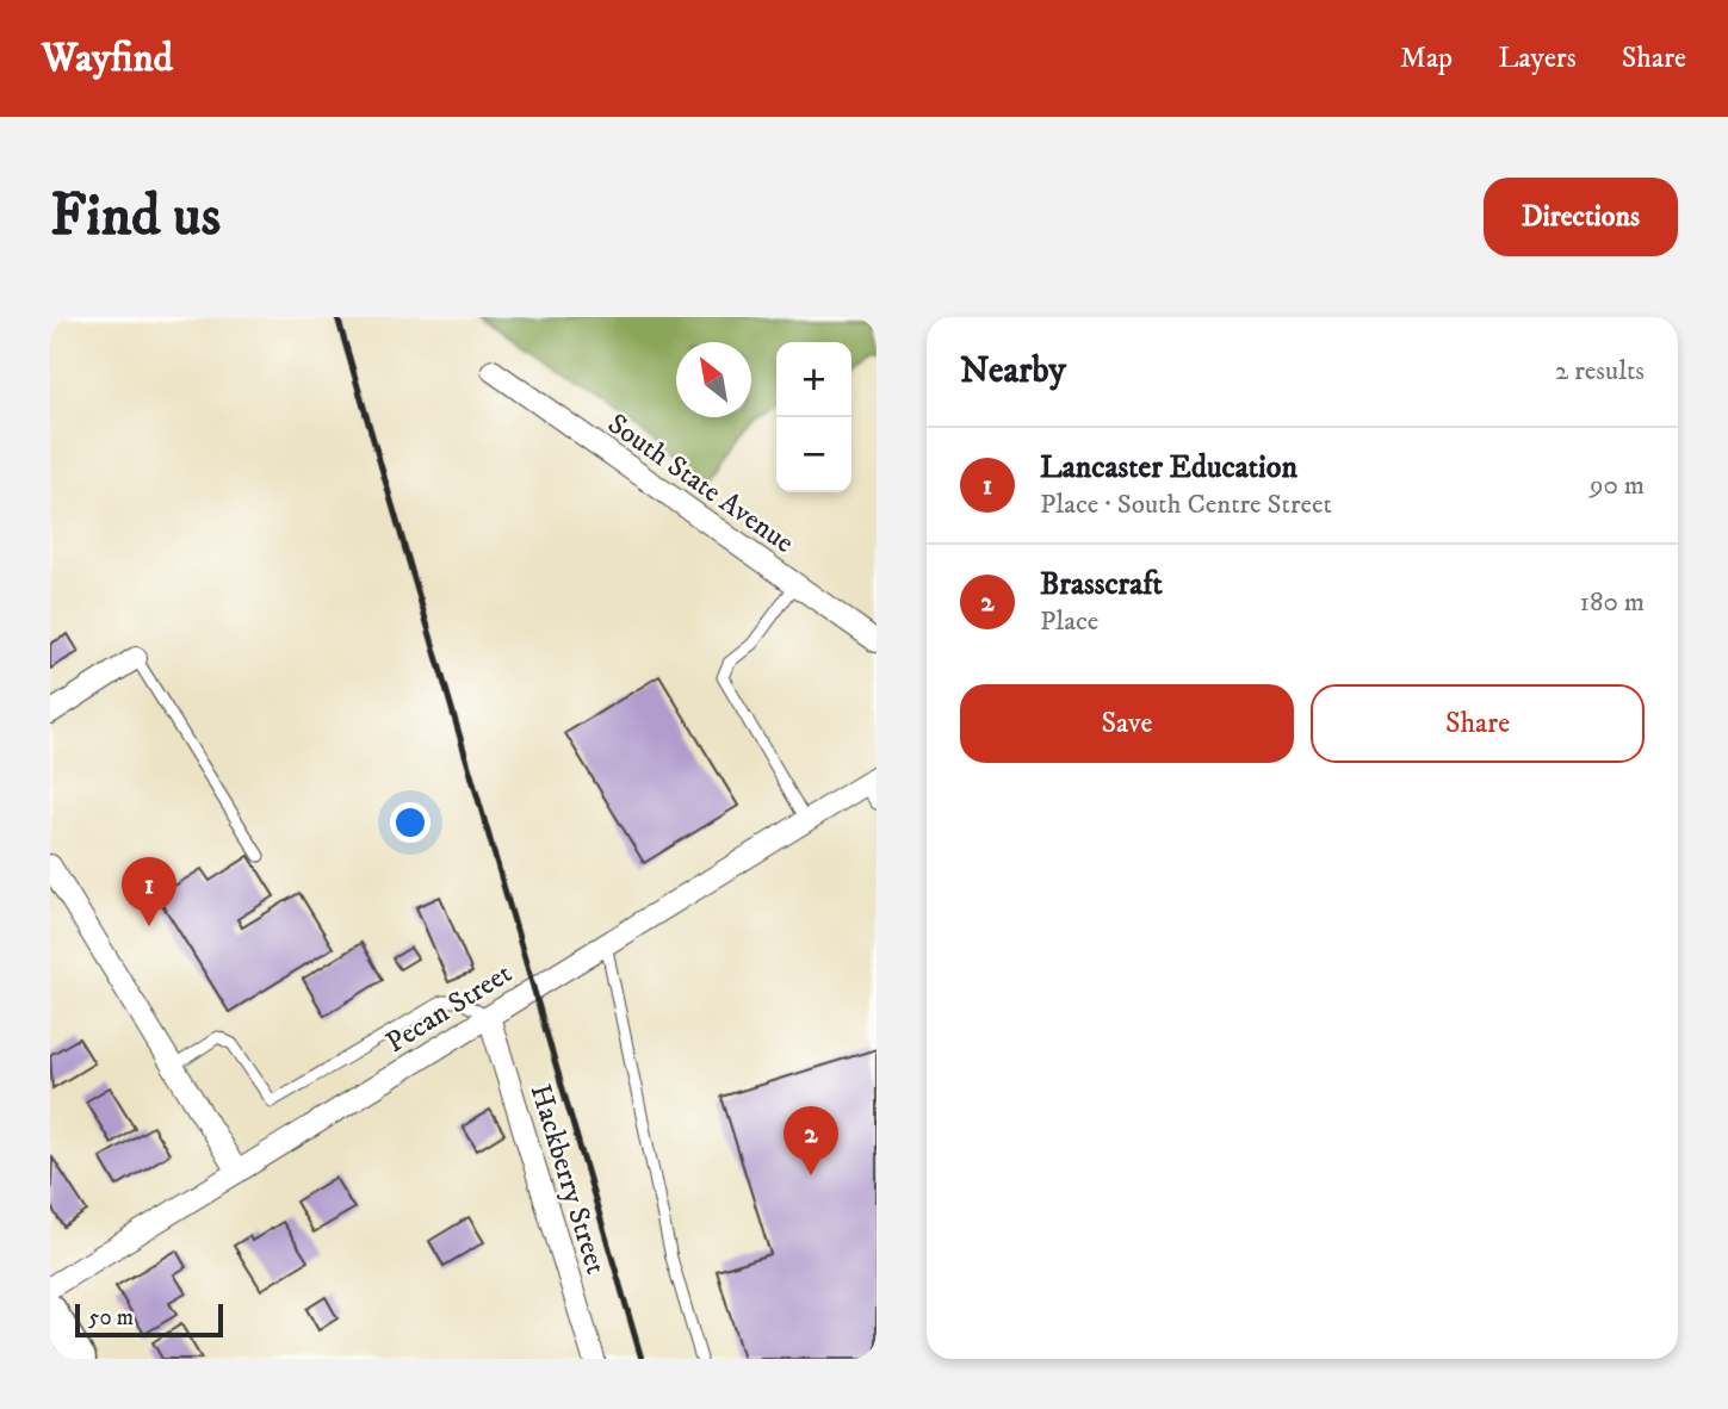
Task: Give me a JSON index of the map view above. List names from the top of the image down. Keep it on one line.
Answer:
{"streets":{"street":["South State Avenue","Pecan Street","Hackberry Street"]},"crossings":[["Pecan Street","Hackberry Street"]],"scale_bar":"50 m","north":"top left","page":{"header":"Wayfind","nav":["Map","Layers","Share"],"buttons":["Directions",["Save","Share"]],"title":"Find us","heading":["Nearby","2 results"],"map_buttons":["+","−"],"list":[{"mark":"1","name":"Lancaster Education","note":"Place · South Centre Street","value":"90 m"},{"mark":"2","name":"Brasscraft","note":"Place","value":"180 m"}],"pins":["1","2"],"scale":"50 m"}}
